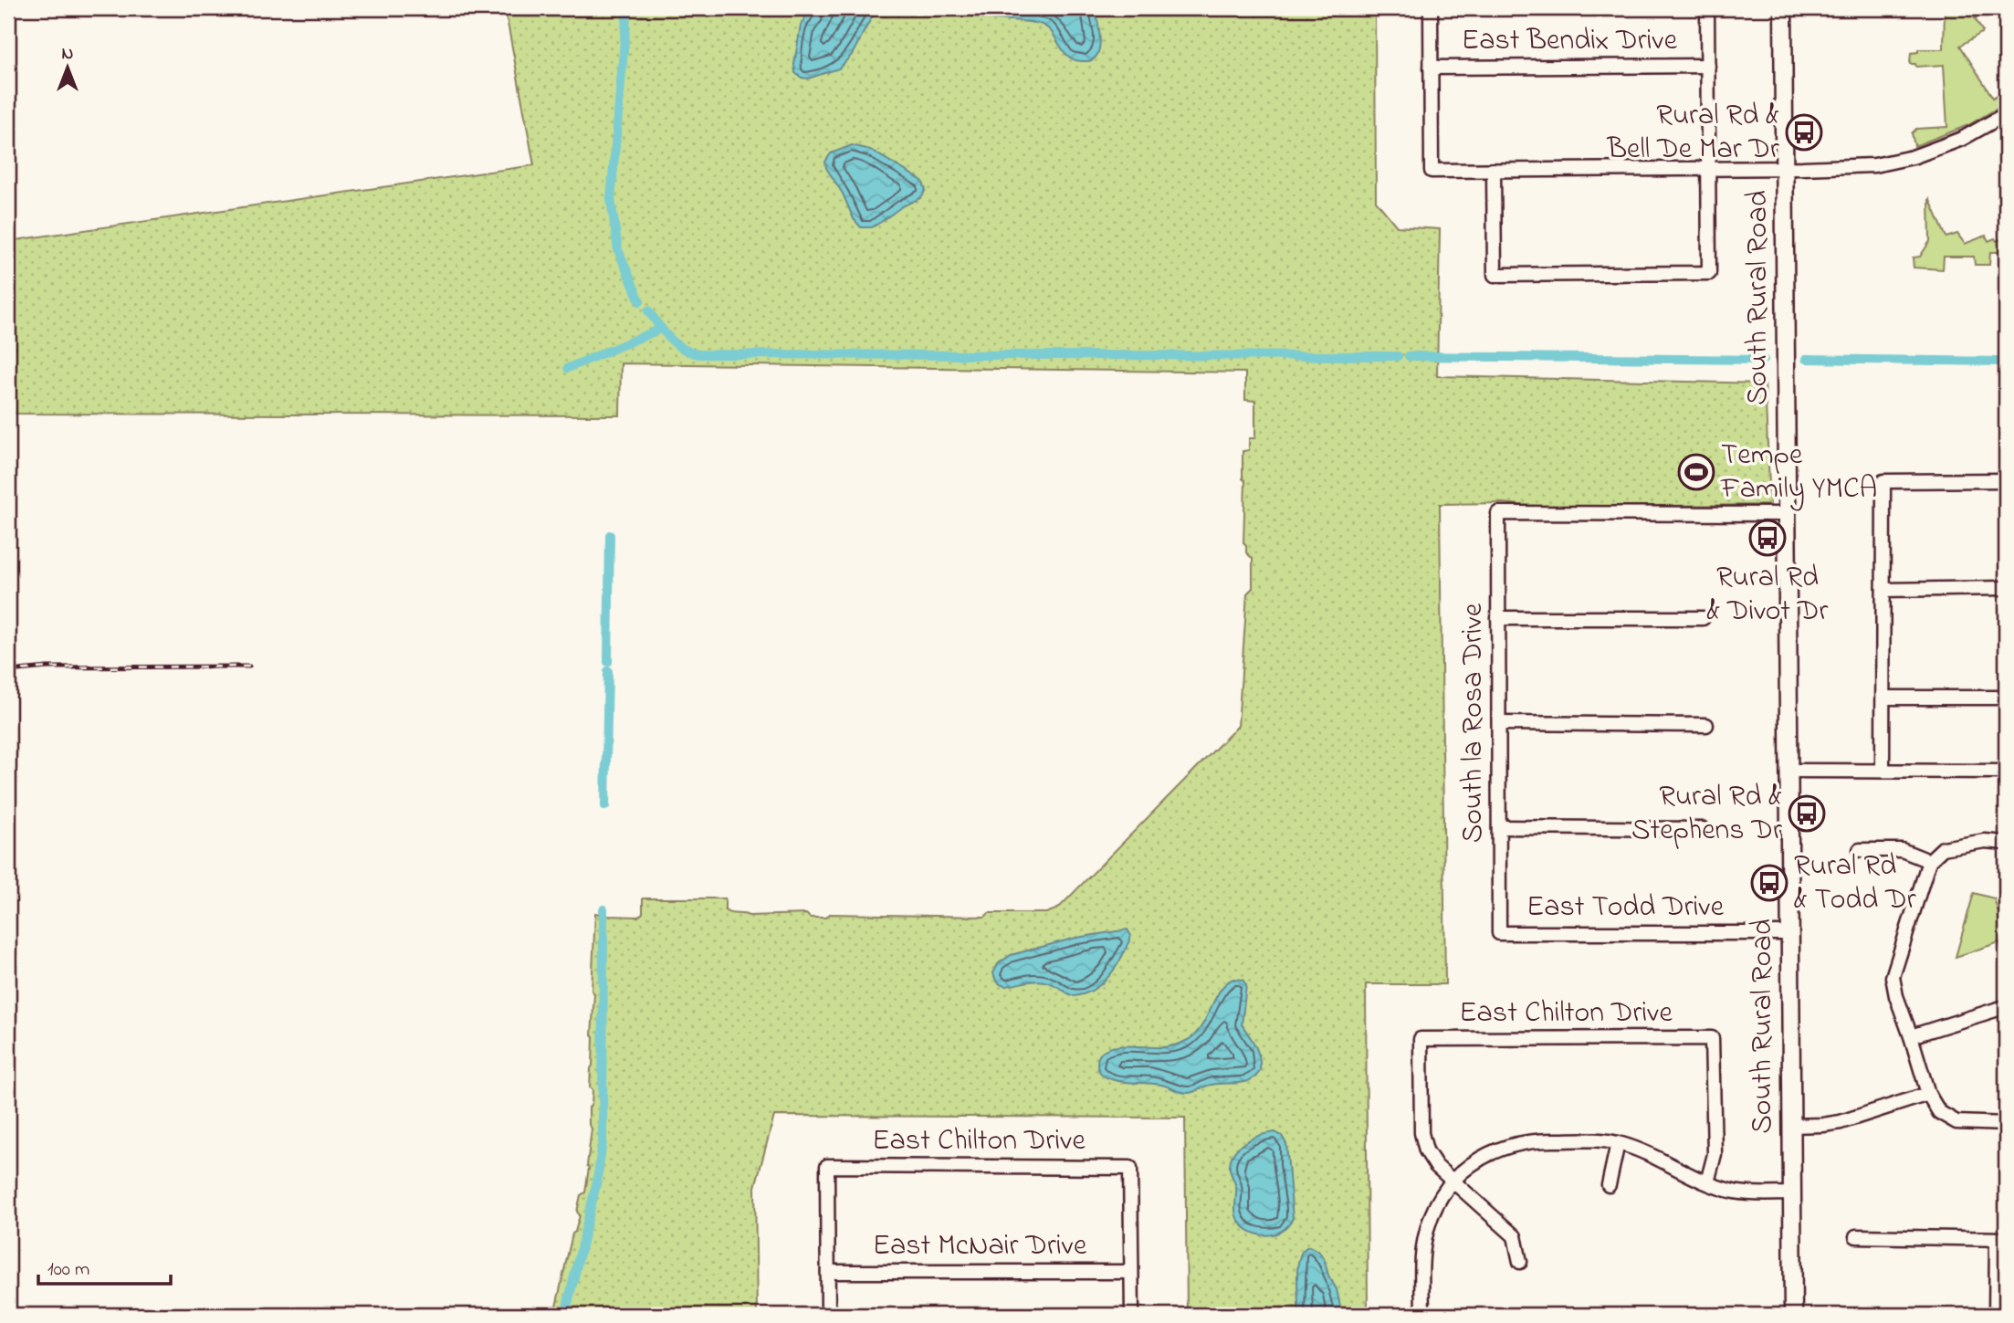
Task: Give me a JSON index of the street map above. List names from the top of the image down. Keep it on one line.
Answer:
{"streets":{"main road":["South Rural Road"],"street":["East Bendix Drive","South la Rosa Drive","East Todd Drive","East Chilton Drive","East McNair Drive"]},"crossings":[["South Rural Road","South la Rosa Drive"],["South Rural Road","East Todd Drive"],["South la Rosa Drive","East Todd Drive"],["East Chilton Drive","East McNair Drive"]],"places":{"bus stop":["Rural Rd & Bell De Mar Dr","Rural Rd & Divot Dr","Rural Rd & Stephens Dr","Rural Rd & Todd Dr"],"sports":["Tempe Family YMCA"]},"scale_bar":"100 m","north":"top"}
